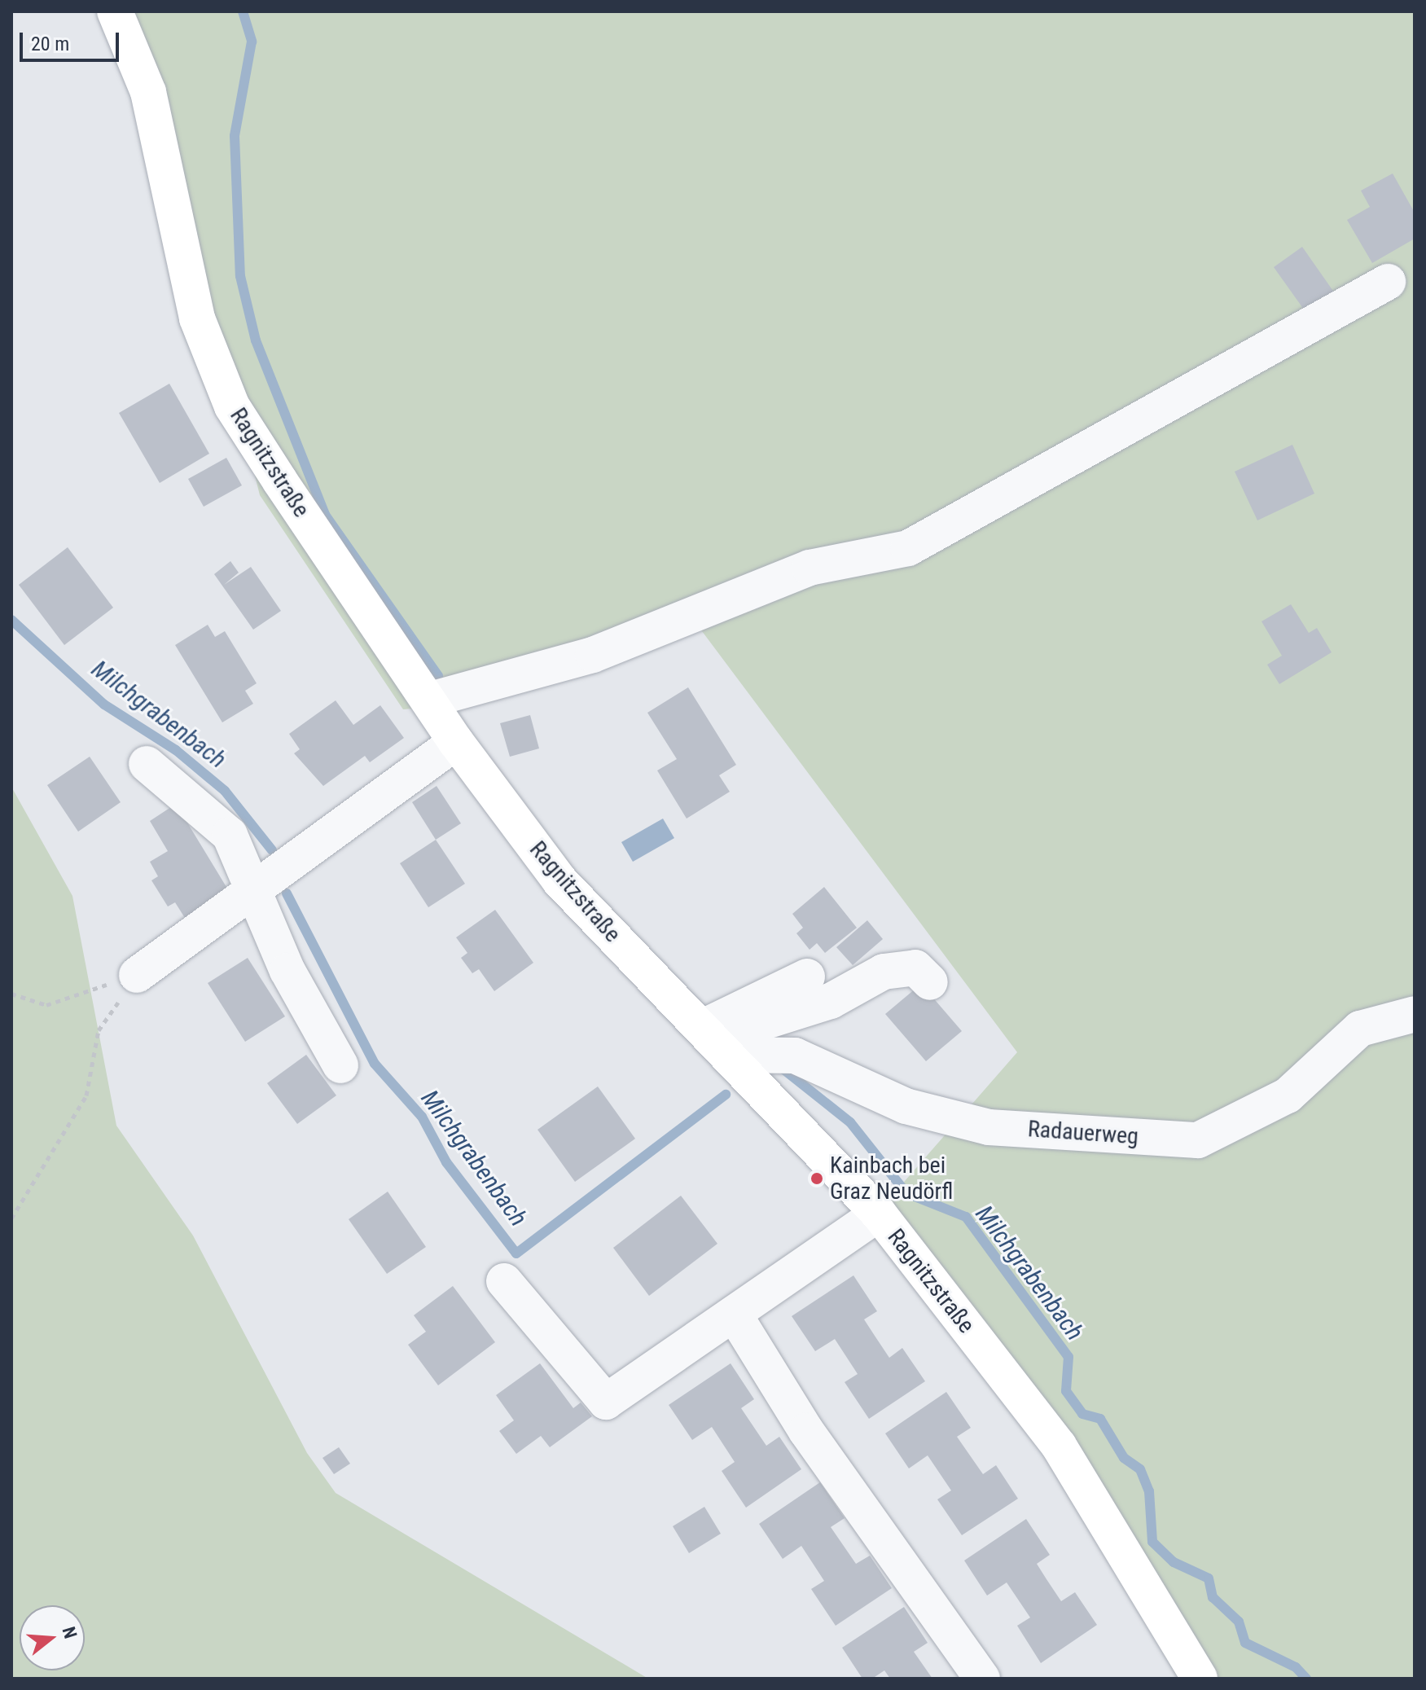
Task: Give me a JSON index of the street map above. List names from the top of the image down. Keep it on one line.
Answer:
{"streets":{"main road":["Ragnitzstraße"],"street":["Radauerweg"]},"crossings":[["Ragnitzstraße","Radauerweg"]],"water":["Milchgrabenbach"],"places":["Kainbach bei Graz Neudörfl"],"scale_bar":"20 m","north":"right"}
